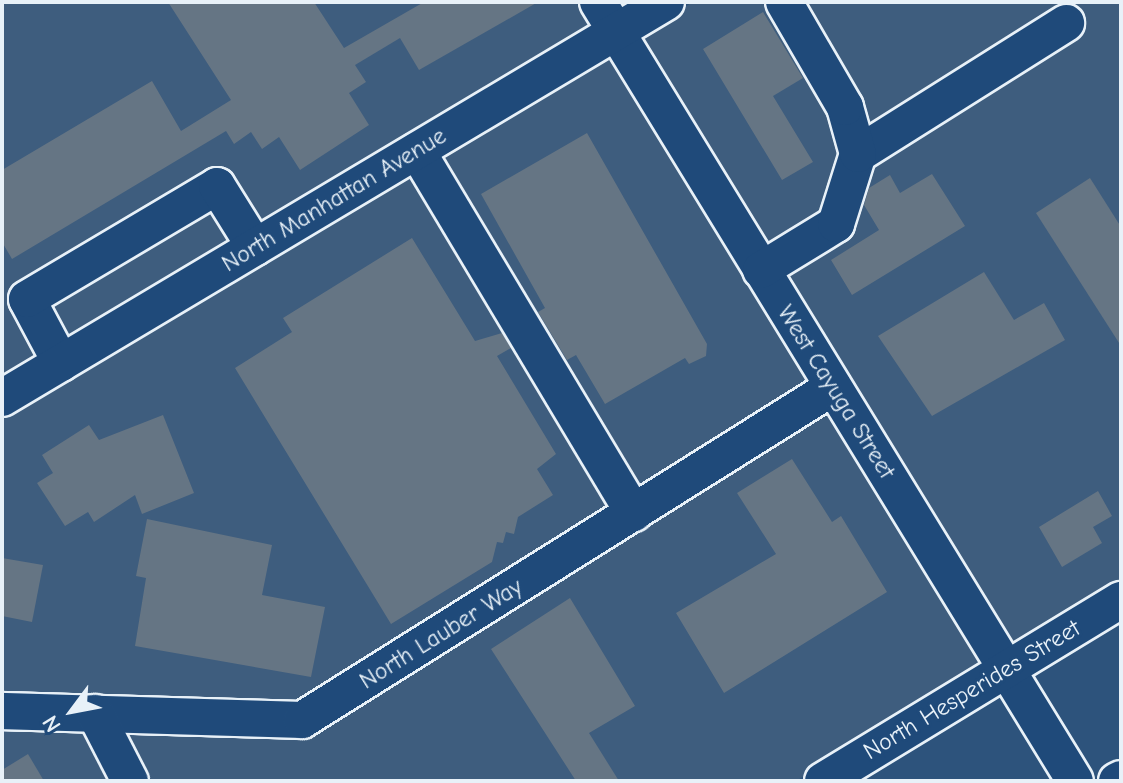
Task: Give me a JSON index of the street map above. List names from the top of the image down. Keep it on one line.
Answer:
{"streets":{"street":["North Manhattan Avenue","West Cayuga Street","North Lauber Way","North Hesperides Street"]},"crossings":[["North Manhattan Avenue","West Cayuga Street"],["West Cayuga Street","North Lauber Way"],["West Cayuga Street","North Hesperides Street"]],"north":"bottom left"}
